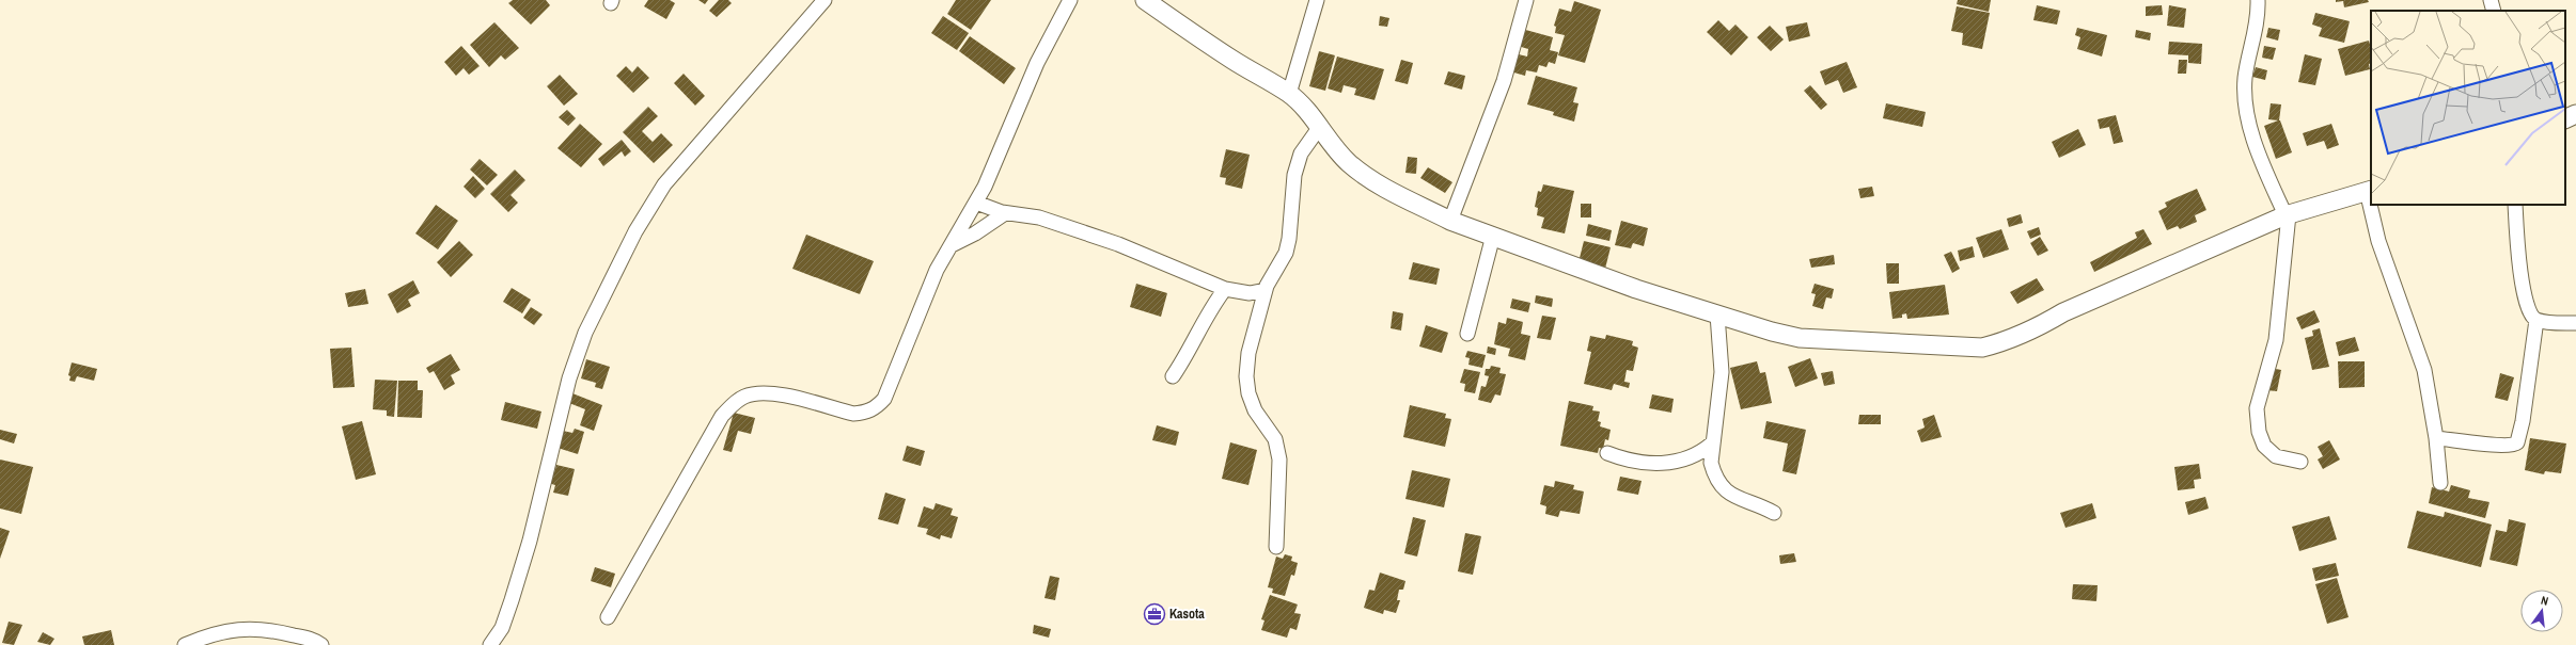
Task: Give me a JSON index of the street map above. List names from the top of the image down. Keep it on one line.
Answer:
{"places":{"office":["Kasota"]},"north":"top"}
